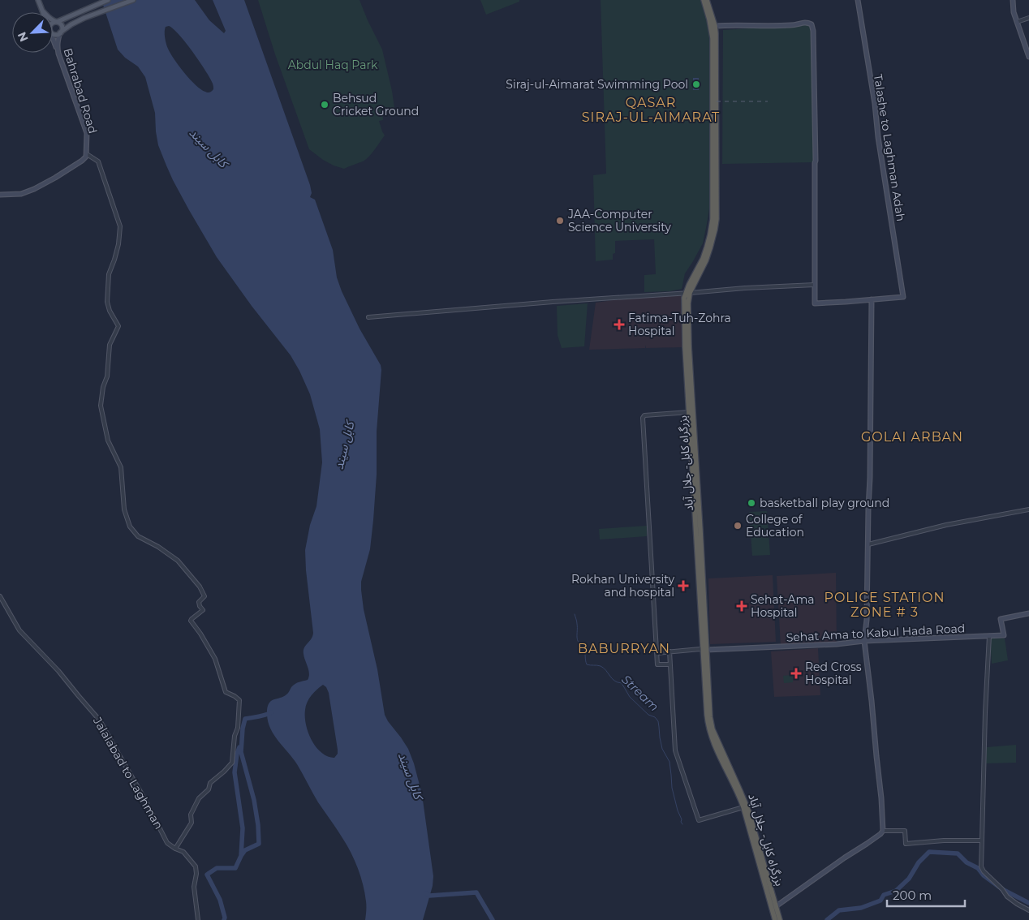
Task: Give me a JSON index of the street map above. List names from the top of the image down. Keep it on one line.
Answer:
{"streets":{"highway":["بزرگراه کابل- جلال آباد"],"main road":["Bahrabad Road","Talashe to Laghman Adah","Sehat Ama to Kabul Hada Road"],"street":["Jalalabad to Laghman"]},"crossings":[["بزرگراه کابل- جلال آباد","Sehat Ama to Kabul Hada Road"]],"districts":["QASAR SIRAJ-UL-AIMARAT","GOLAI ARBAN","POLICE STATION ZONE # 3","BABURRYAN"],"water":["کابل سيند","Stream"],"parks":["Abdul Haq Park"],"places":{"other":["Siraj-ul-Aimarat Swimming Pool","Behsud Cricket Ground","JAA-Computer Science University","basketball play ground","College of Education"],"health":["Fatima-Tuh-Zohra Hospital","Rokhan University and hospital","Sehat-Ama Hospital","Red Cross Hospital"]},"scale_bar":"200 m","north":"bottom left"}
